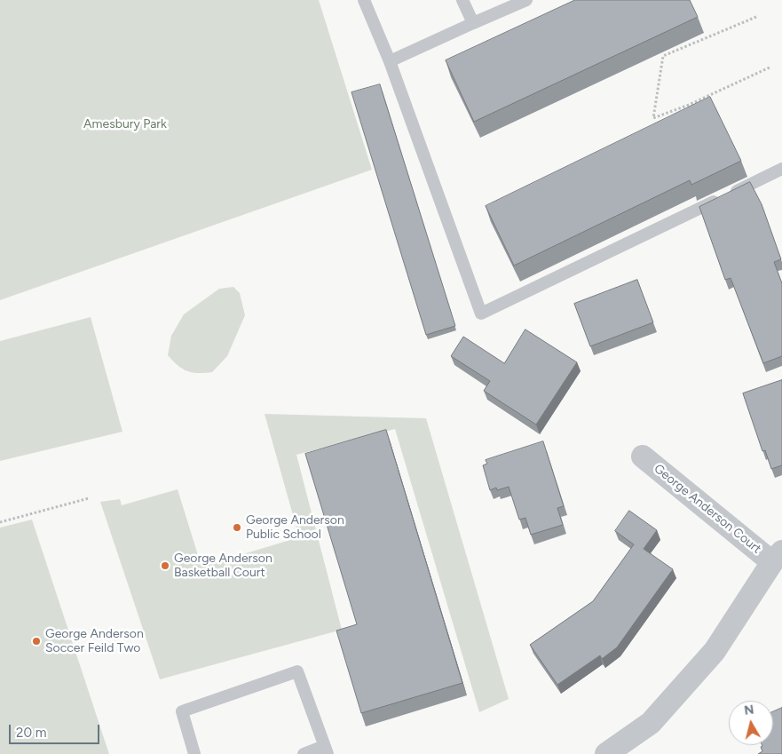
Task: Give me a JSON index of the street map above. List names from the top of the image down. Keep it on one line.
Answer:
{"streets":{"street":["George Anderson Court"]},"parks":["Amesbury Park"],"places":["George Anderson Public School","George Anderson Basketball Court","George Anderson Soccer Feild Two"],"scale_bar":"20 m","north":"top"}
